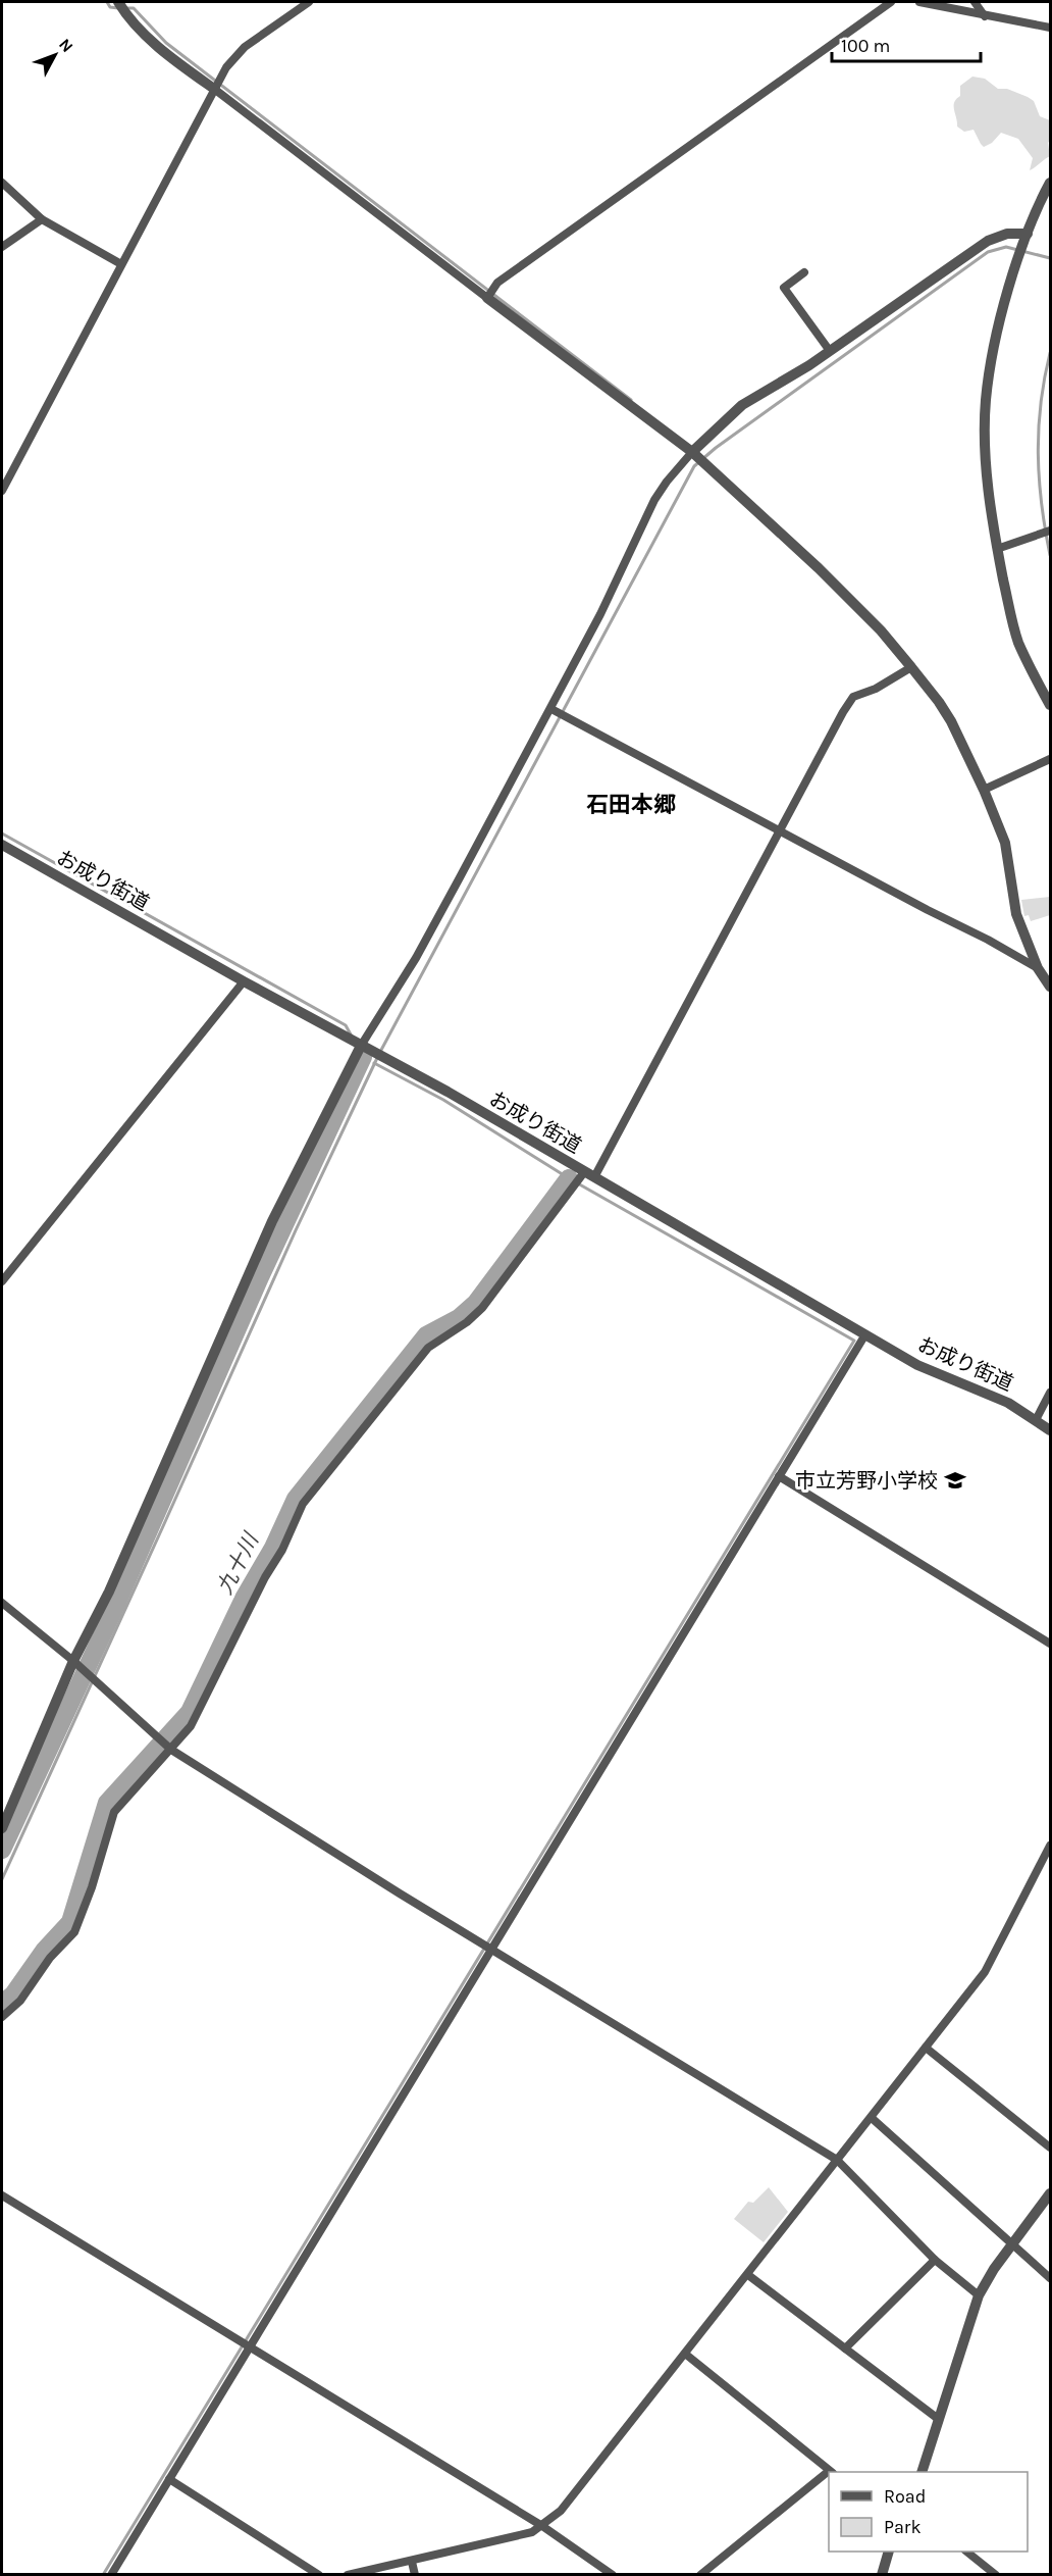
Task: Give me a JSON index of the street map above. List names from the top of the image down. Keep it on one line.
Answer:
{"streets":{"street":["お成り街道"]},"districts":["石田本郷"],"water":["九十川"],"places":{"school or university":["市立芳野小学校"]},"legend":["Road","Park"],"scale_bar":"100 m","north":"top right"}
